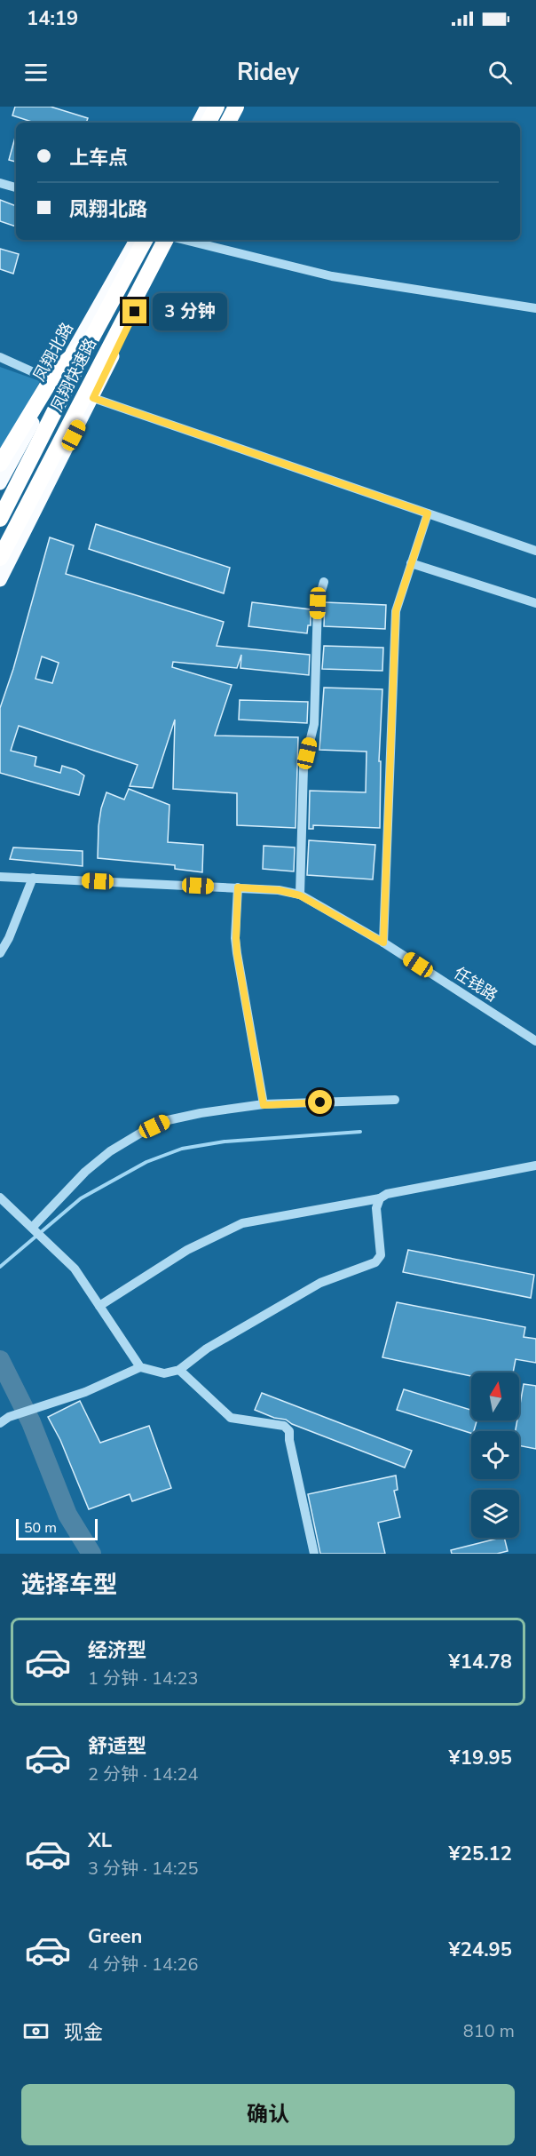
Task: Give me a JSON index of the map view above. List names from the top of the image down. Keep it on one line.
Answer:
{"streets":{"highway":["凤翔快速路"],"main road":["凤翔北路"],"street":["任钱路"]},"scale_bar":"50 m","north":"top","page":{"status":"14:19","header":"Ridey","banner":["上车点","凤翔北路"],"bubble":"3 分钟","scale":"50 m","heading":"选择车型","list":[{"name":"经济型","note":"1 分钟 · 14:23","value":"¥14.78"},{"name":"舒适型","note":"2 分钟 · 14:24","value":"¥19.95"},{"name":"XL","note":"3 分钟 · 14:25","value":"¥25.12"},{"name":"Green","note":"4 分钟 · 14:26","value":"¥24.95"}],"pay":["现金","810 m"],"buttons":"确认"}}
